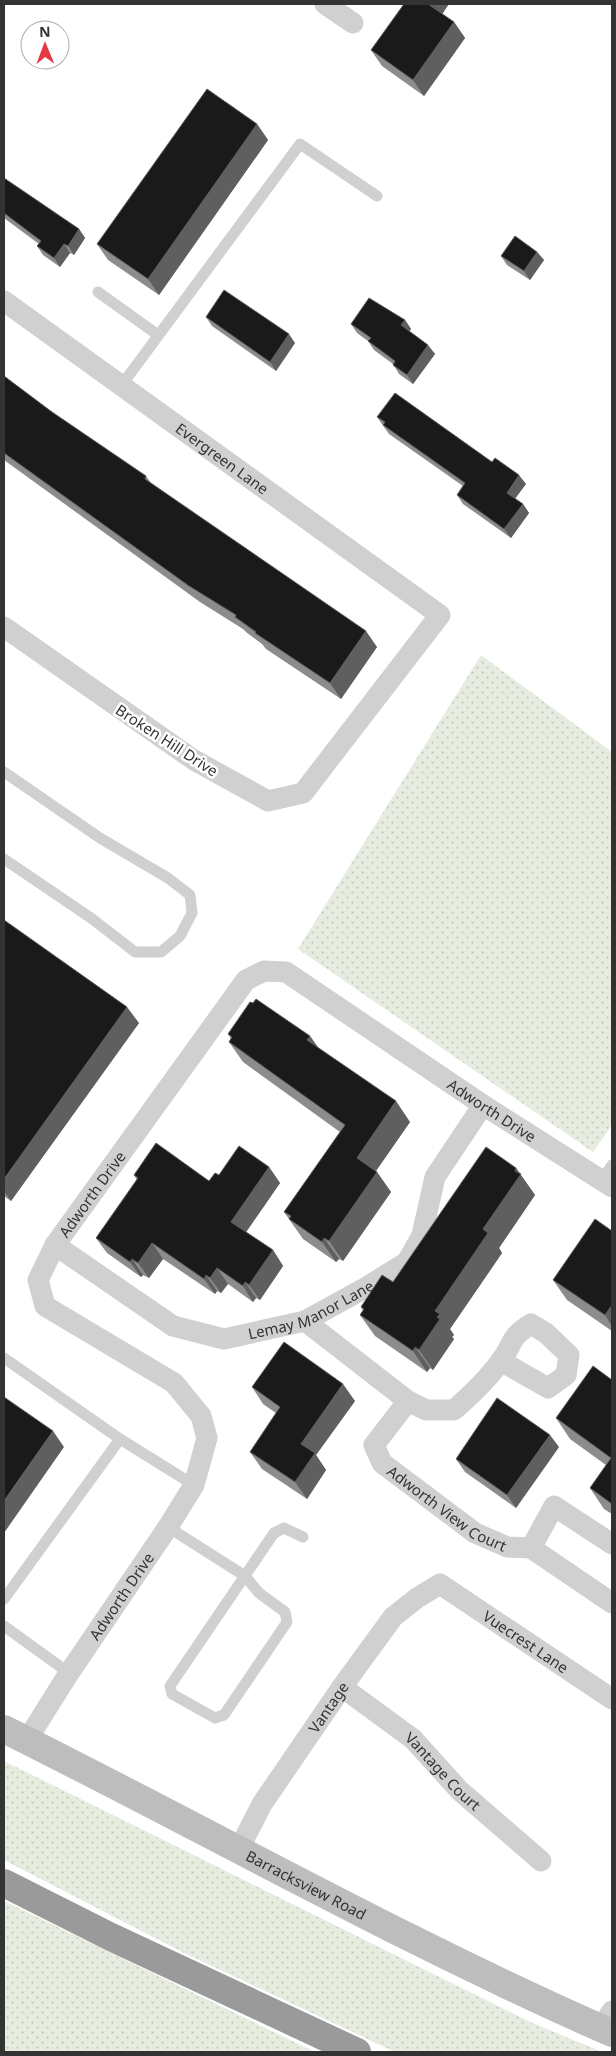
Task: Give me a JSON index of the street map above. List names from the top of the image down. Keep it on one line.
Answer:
{"streets":{"street":["Evergreen Lane","Broken Hill Drive","Adworth Drive","Lemay Manor Lane","Adworth View Court","Vuecrest Lane","Vantage","Vantage Court","Barracksview Road"]},"crossings":[["Evergreen Lane","Broken Hill Drive"],["Adworth Drive","Lemay Manor Lane"],["Adworth Drive","Barracksview Road"],["Vuecrest Lane","Vantage"],["Vantage","Vantage Court"],["Vantage","Barracksview Road"]],"north":"top"}
